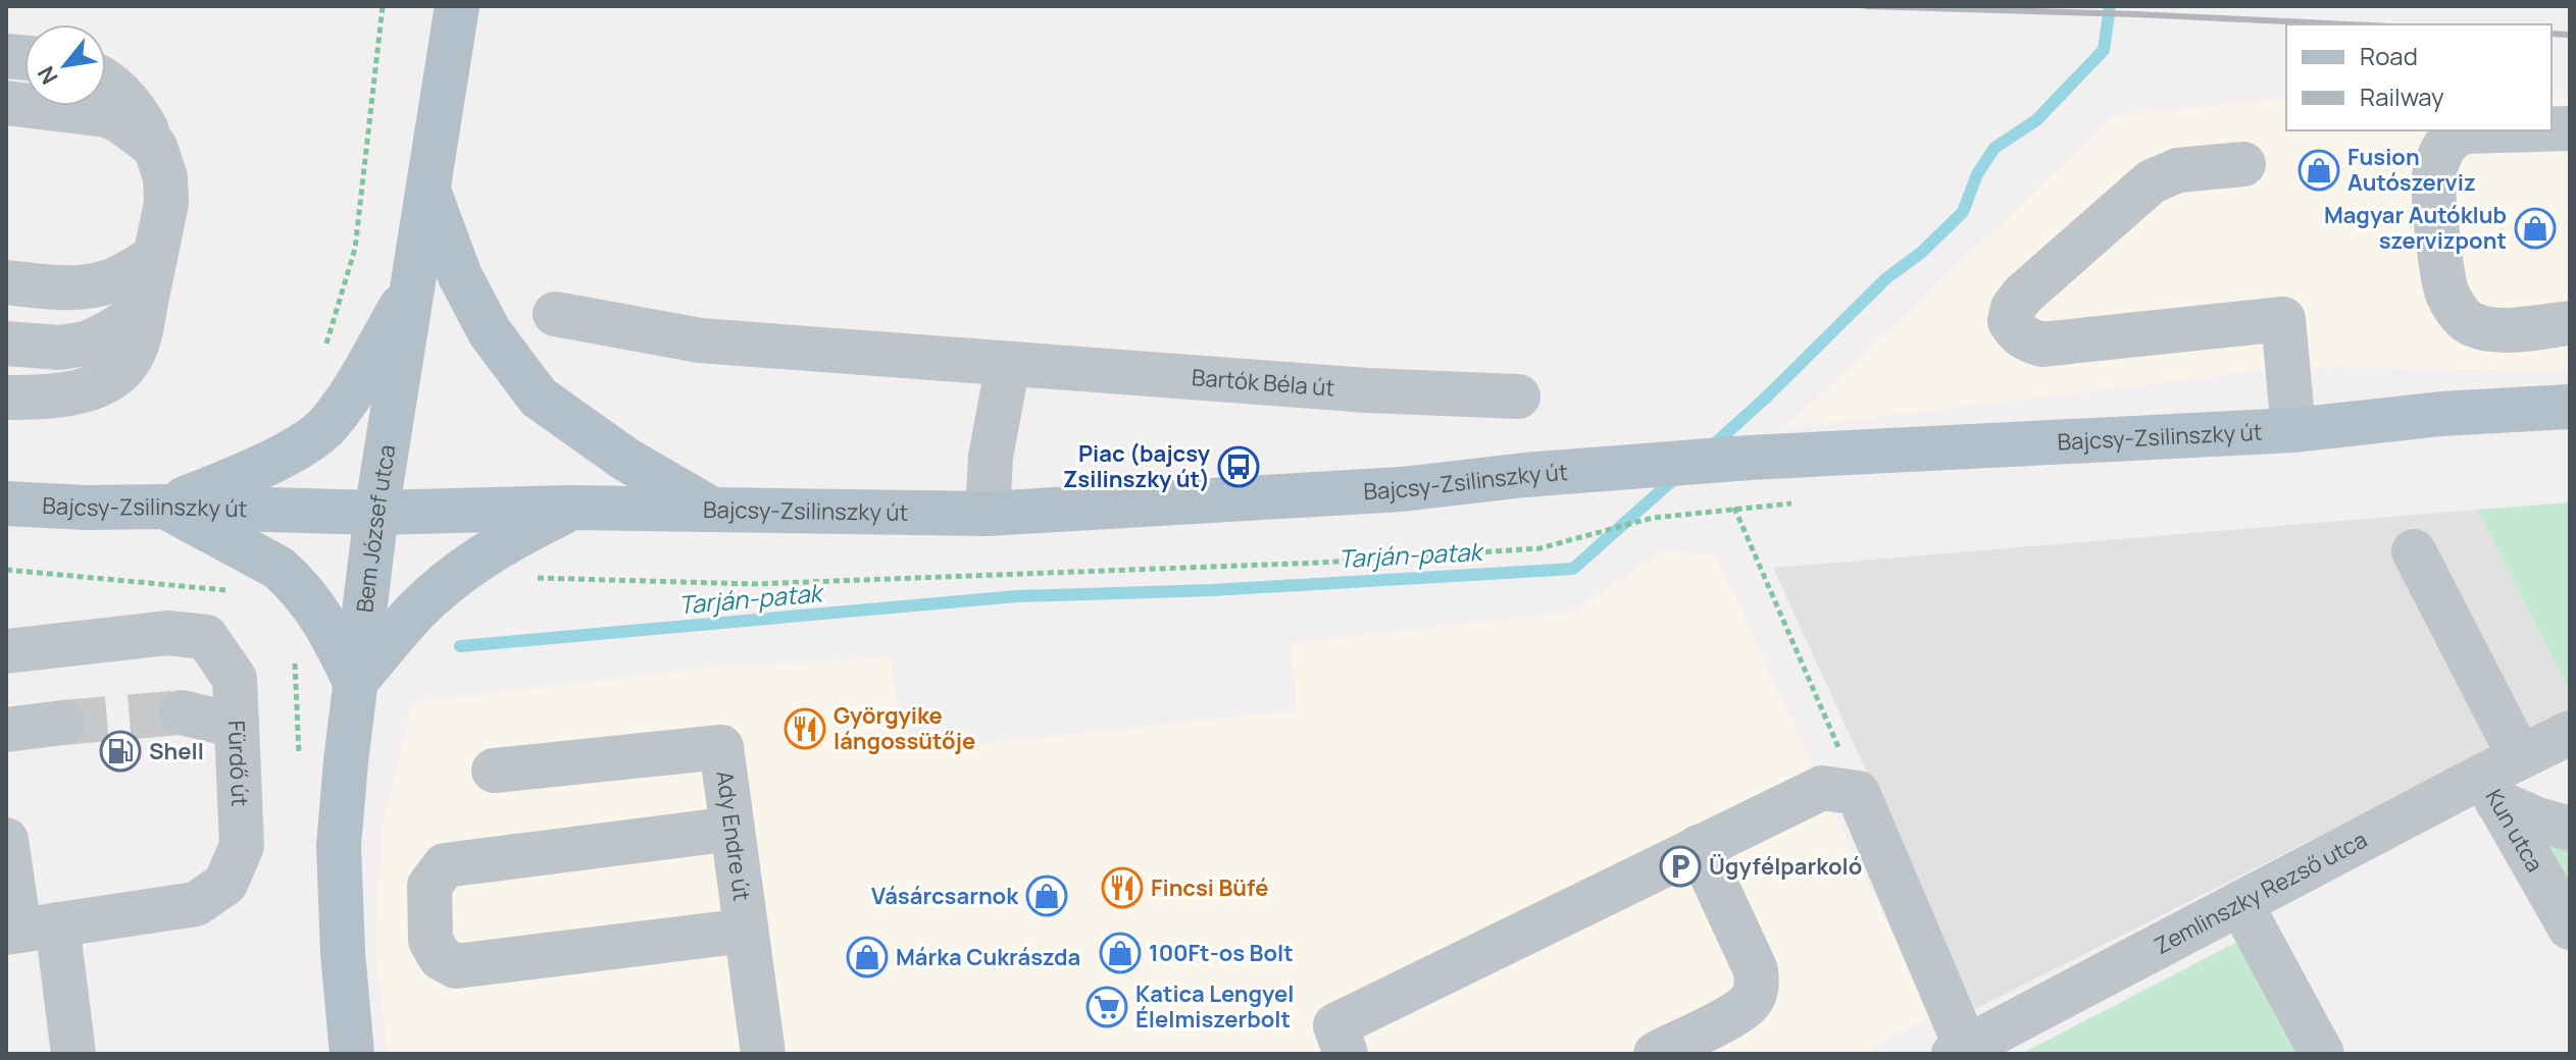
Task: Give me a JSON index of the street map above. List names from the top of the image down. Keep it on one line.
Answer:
{"streets":{"main road":["Bajcsy-Zsilinszky út","Bem József utca"],"street":["Bartók Béla út","Fürdő út","Kun utca","Ady Endre út","Zemlinszky Rezső utca"]},"crossings":[["Bajcsy-Zsilinszky út","Bem József utca"],["Kun utca","Zemlinszky Rezső utca"]],"water":["Tarján-patak"],"places":{"shop":["Fusion Autószerviz","Magyar Autóklub szervizpont","Vásárcsarnok","100Ft-os Bolt","Márka Cukrászda"],"bus stop":["Piac (bajcsy Zsilinszky út)"],"restaurant":["Györgyike lángossütője","Fincsi Büfé"],"fuel station":["Shell"],"parking":["Ügyfélparkoló"],"supermarket":["Katica Lengyel Élelmiszerbolt"]},"legend":["Road","Railway"],"north":"bottom left"}
